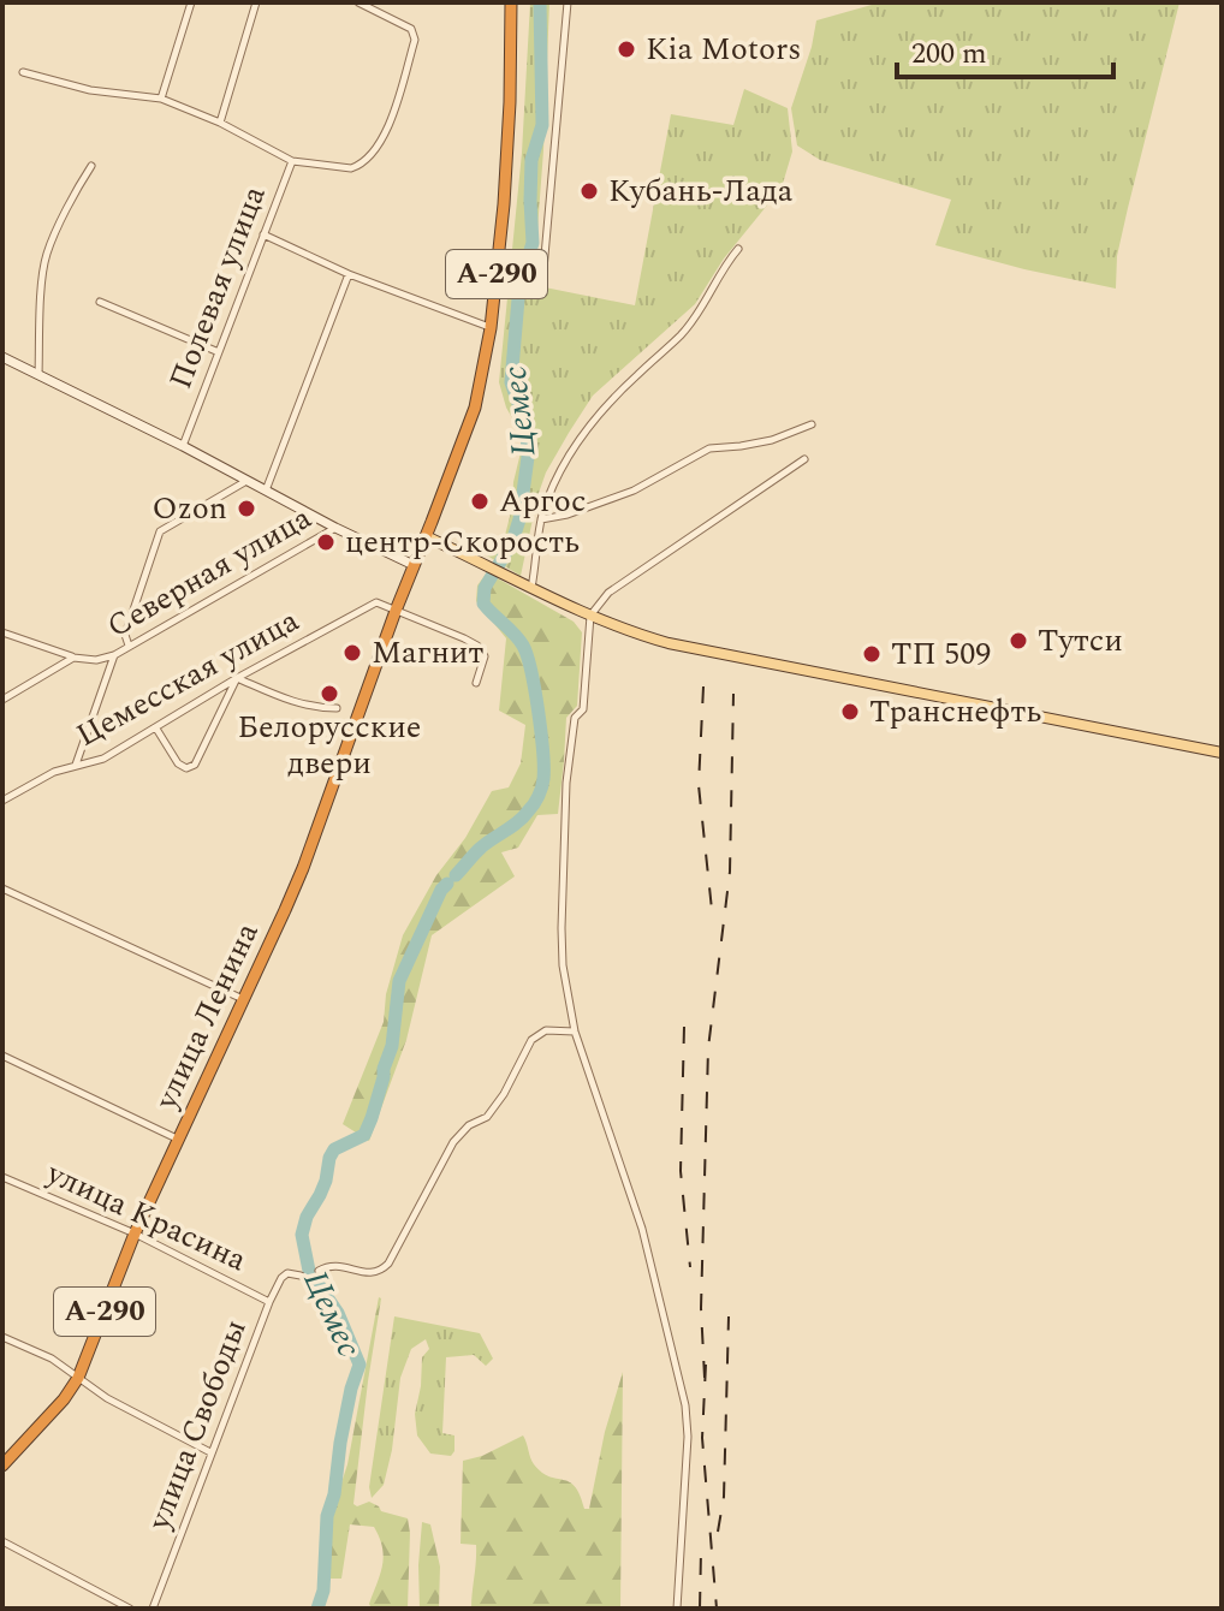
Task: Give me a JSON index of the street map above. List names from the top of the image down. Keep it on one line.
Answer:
{"streets":{"highway":["А-290","улица Ленина"],"street":["Полевая улица","Северная улица","Цемесская улица","улица Красина","улица Свободы"]},"crossings":[["А-290","улица Ленина"],["Цемесская улица","улица Ленина"],["улица Ленина","улица Красина"],["улица Красина","улица Свободы"]],"water":["Цемес"],"places":["Kia Motors","Кубань-Лада","Аргос","Ozon","центр-Скорость","Тутси","Магнит","ТП 509","Белорусские двери","Транснефть"],"scale_bar":"200 m"}
